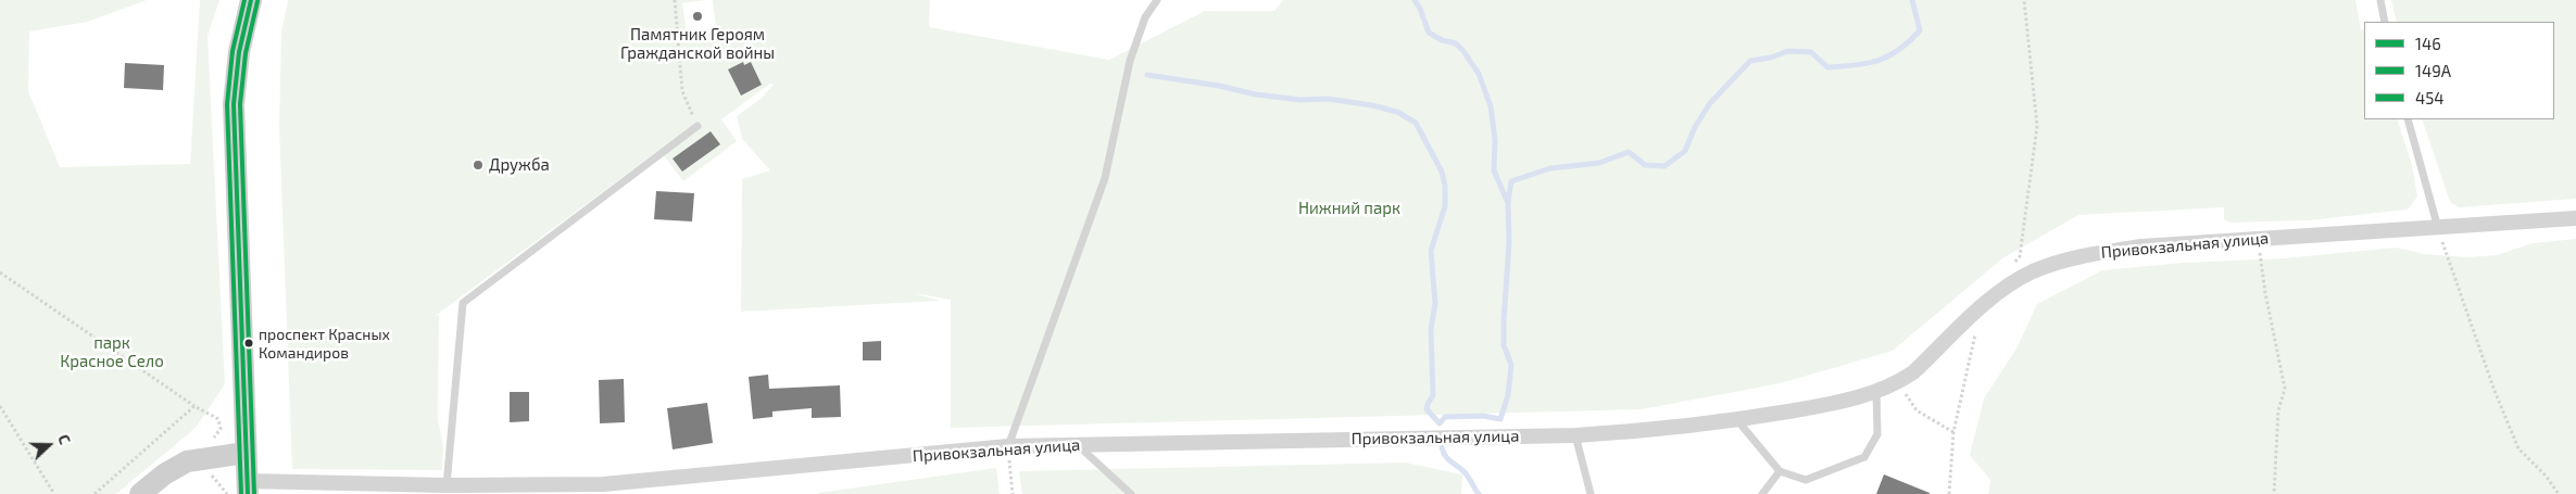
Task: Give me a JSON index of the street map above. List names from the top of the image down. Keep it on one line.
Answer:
{"streets":{"street":["Привокзальная улица"]},"parks":["Нижний парк","парк Красное Село"],"places":["Памятник Героям Гражданской войны","Дружба","проспект Красных Командиров"],"lines":["transit line 146","transit line 454","transit line 149А"],"legend":["146","149А","454"],"north":"right"}
